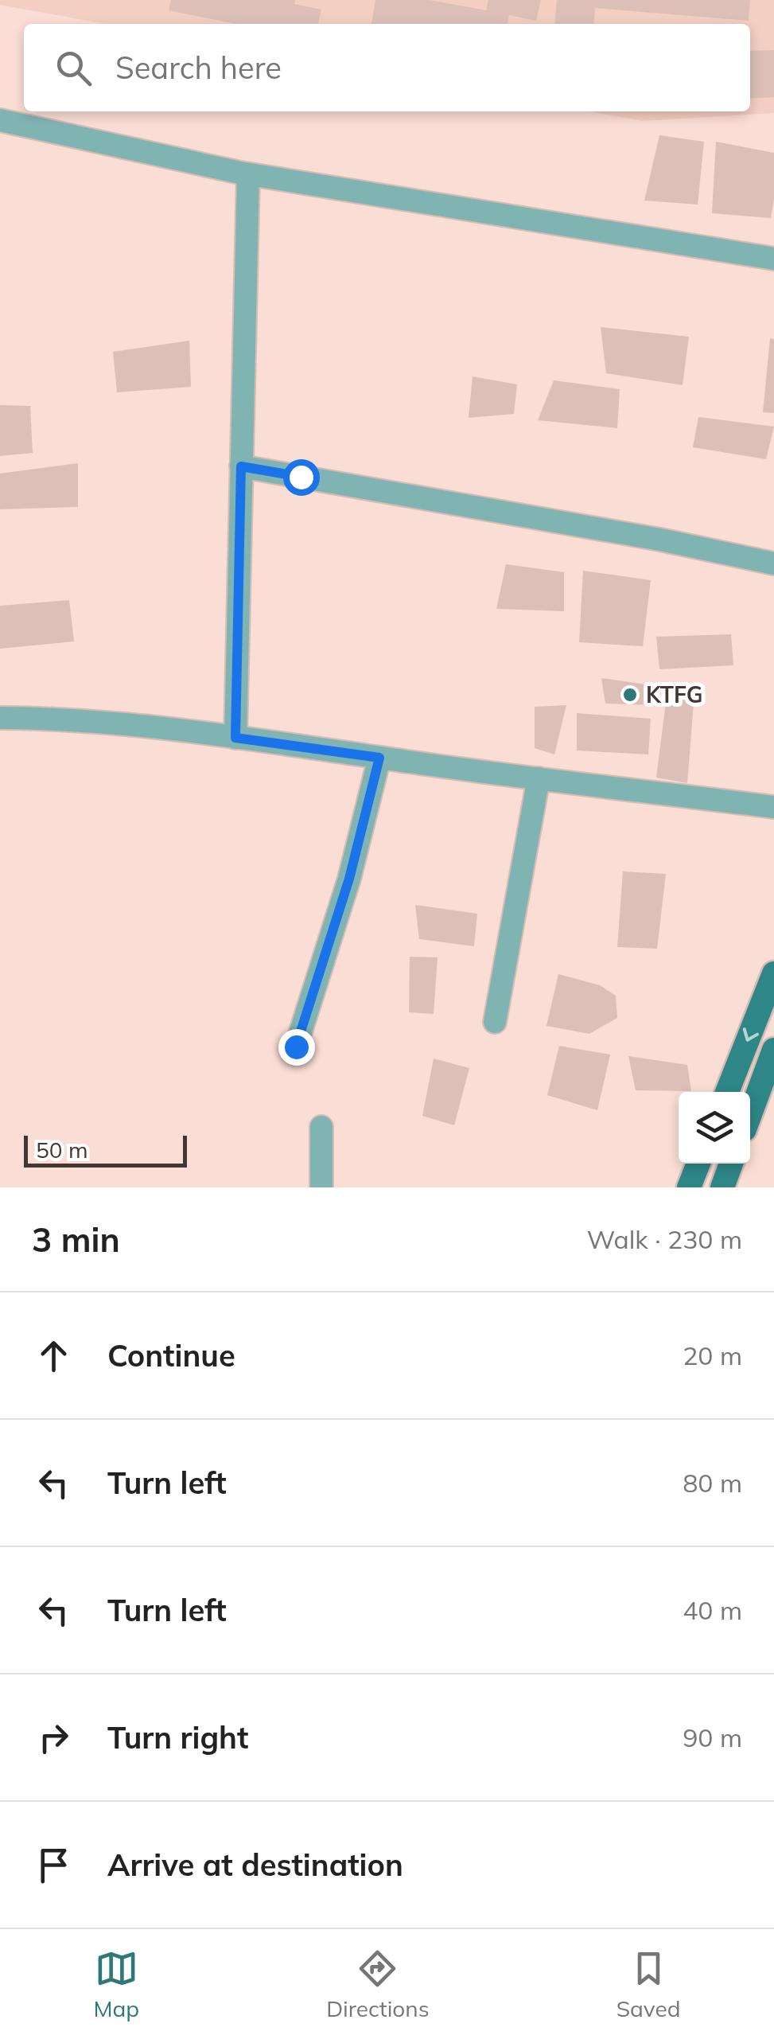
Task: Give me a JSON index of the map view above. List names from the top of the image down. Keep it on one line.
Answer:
{"places":["KTFG"],"scale_bar":"50 m","page":{"search":"Search here","scale":"50 m","heading":["3 min","Walk · 230 m"],"list":[["Continue","20 m"],["Turn left","80 m"],["Turn left","40 m"],["Turn right","90 m"],"Arrive at destination"],"nav":["Map","Directions","Saved"]}}
